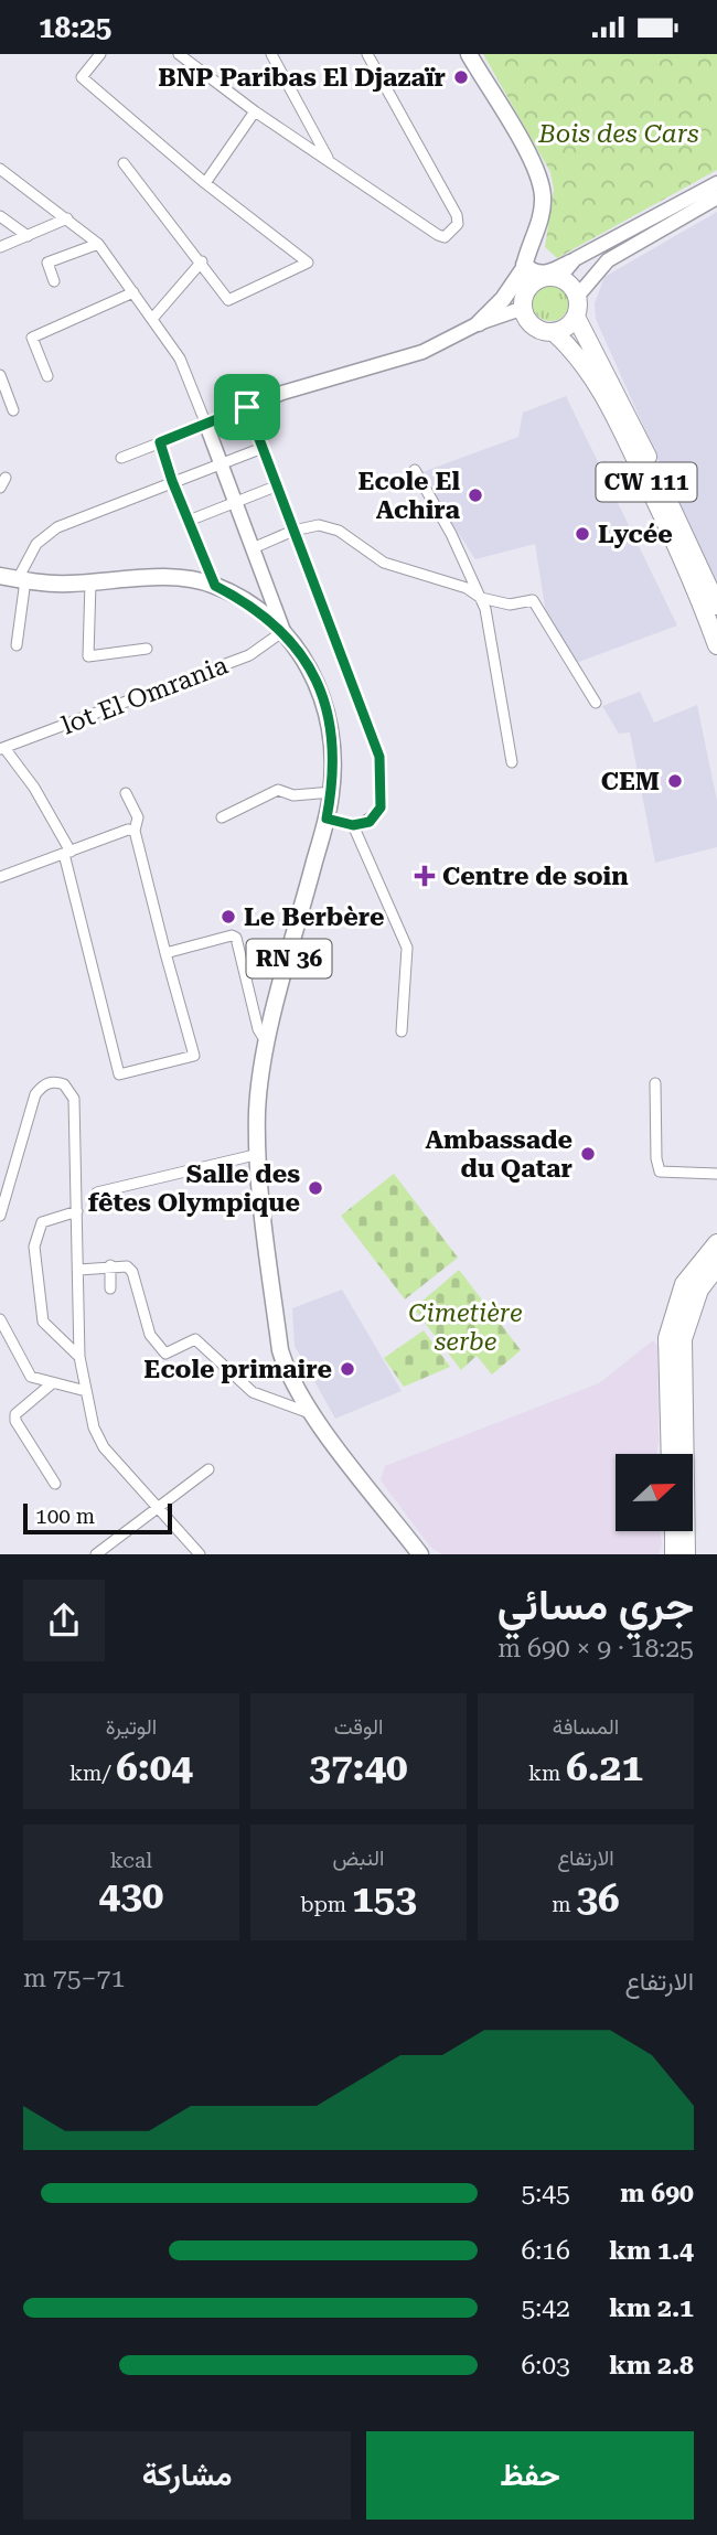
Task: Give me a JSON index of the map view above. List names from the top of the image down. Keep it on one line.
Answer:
{"streets":{"highway":["CW 111"],"main road":["RN 36"],"street":["lot El Omrania"]},"crossings":[["lot El Omrania","RN 36"]],"parks":["Bois des Cars","Cimetière serbe"],"places":{"other":["BNP Paribas El Djazaïr","Ecole El Achira","Lycée","CEM","Le Berbère","Ambassade du Qatar","Salle des fêtes Olympique","Ecole primaire"],"health":["Centre de soin"]},"scale_bar":"100 m","north":"right","page":{"status":"18:25","scale":"100 m","heading":["جري مسائي","18:25 · 9 × 690 m"],"stats":[["المسافة","6.21 km"],["الوقت","37:40"],["الوتيرة","6:04 /km"],["الارتفاع","36 m"],["النبض","153 bpm"],["kcal","430"]],"chart":["الارتفاع","71–75 m"],"list":[{"name":"690 m","note":"5:45"},{"name":"1.4 km","note":"6:16"},{"name":"2.1 km","note":"5:42"},{"name":"2.8 km","note":"6:03"}],"buttons":["حفظ","مشاركة"]}}
